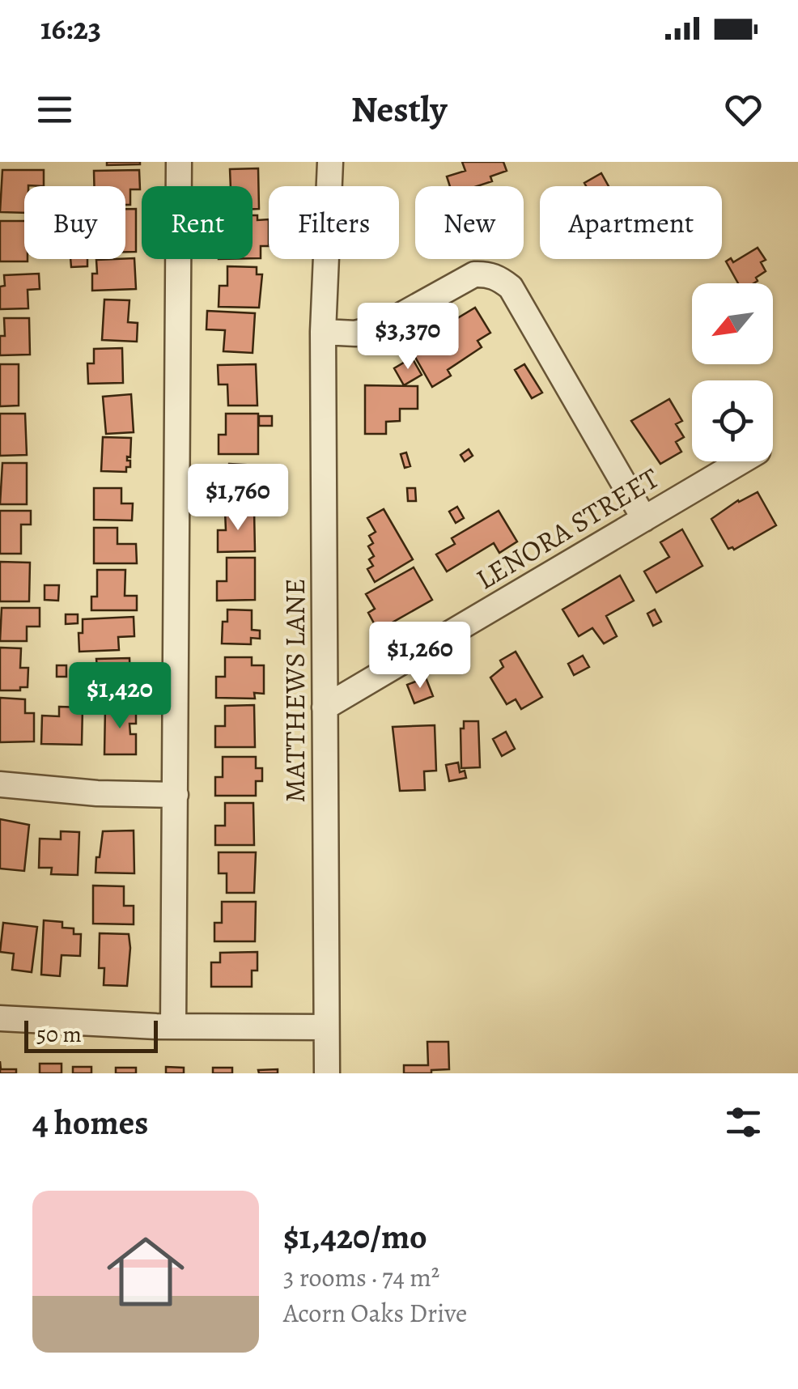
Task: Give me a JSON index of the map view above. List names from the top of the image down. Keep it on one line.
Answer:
{"streets":{"street":["LENORA STREET","MATTHEWS LANE"]},"crossings":[["LENORA STREET","MATTHEWS LANE"]],"scale_bar":"50 m","north":"bottom left","page":{"status":"16:23","header":"Nestly","chip":["Buy","Rent","Filters","New","Apartment"],"price":["$3,370","$1,760","$1,260","$1,420"],"scale":"50 m","heading":"4 homes","list":[{"name":"$1,420/mo","note":"3 rooms · 74 m² · Acorn Oaks Drive"}]}}
